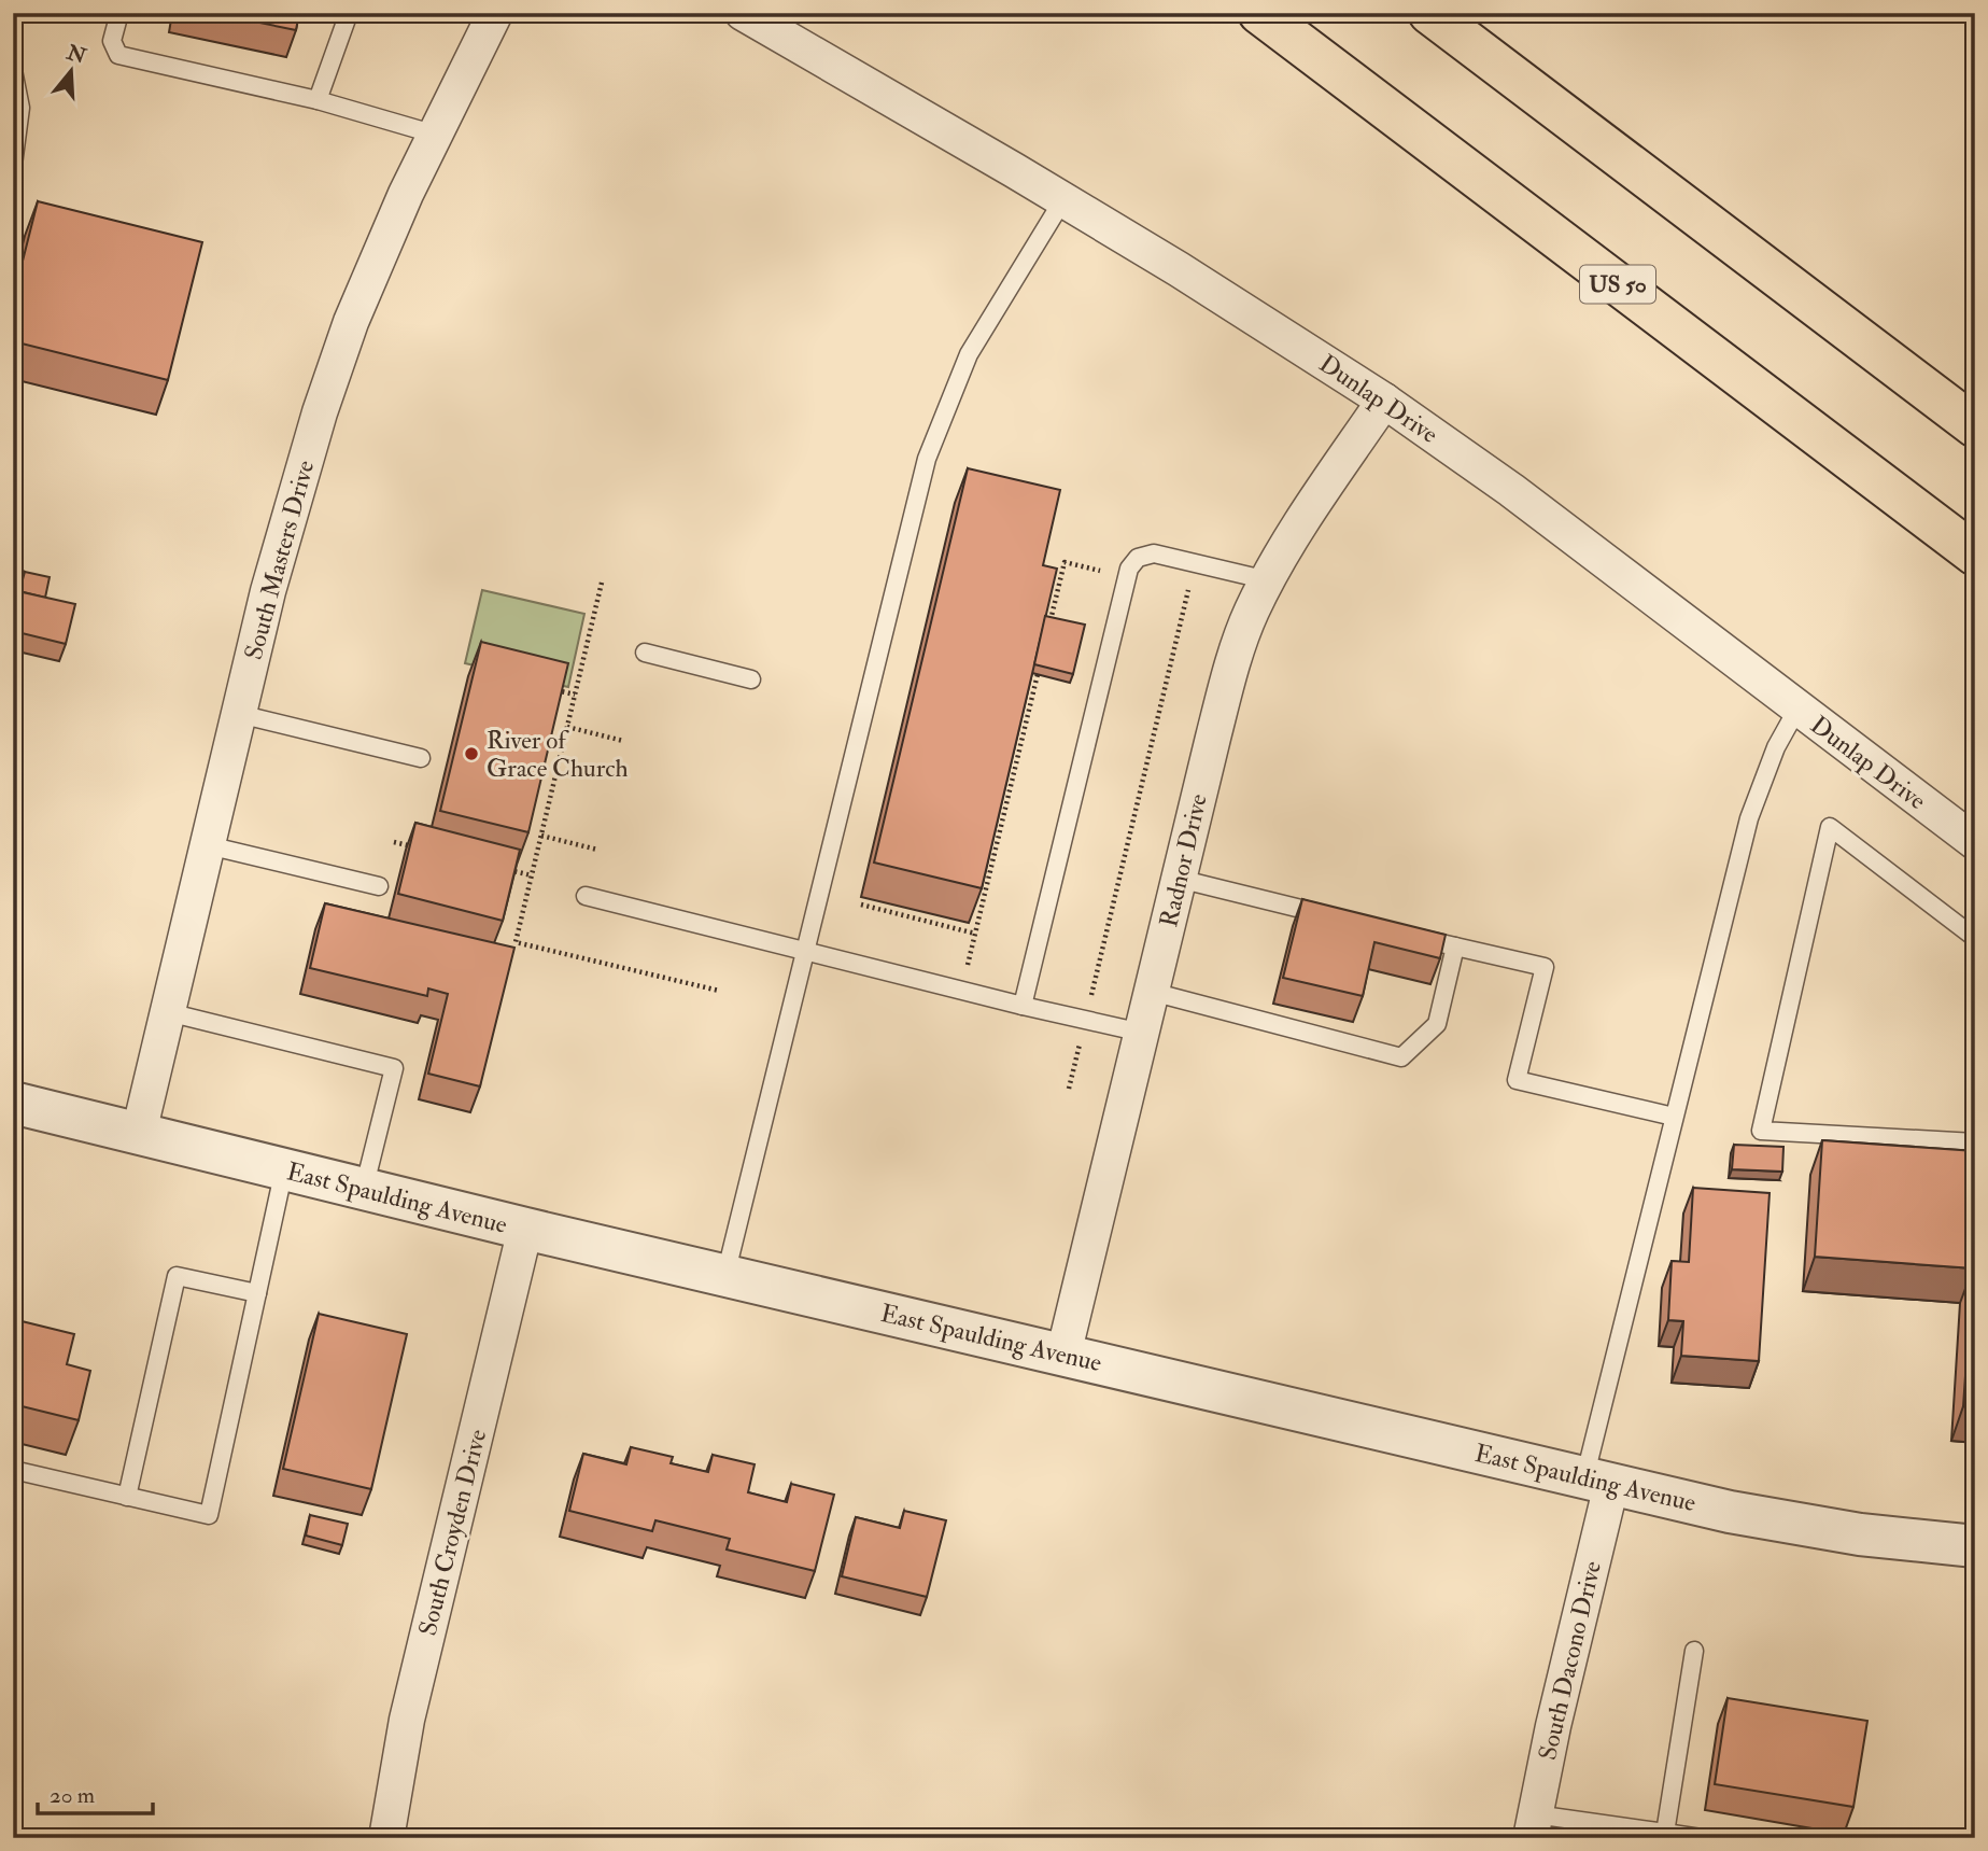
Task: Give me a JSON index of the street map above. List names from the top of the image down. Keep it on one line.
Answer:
{"streets":{"highway":["US 50"],"street":["Dunlap Drive","South Masters Drive","Radnor Drive","East Spaulding Avenue","South Croyden Drive","South Dacono Drive"]},"crossings":[["Dunlap Drive","Radnor Drive"],["South Masters Drive","East Spaulding Avenue"],["Radnor Drive","East Spaulding Avenue"],["East Spaulding Avenue","South Croyden Drive"],["East Spaulding Avenue","South Dacono Drive"]],"places":["River of Grace Church"],"scale_bar":"20 m","north":"top"}
